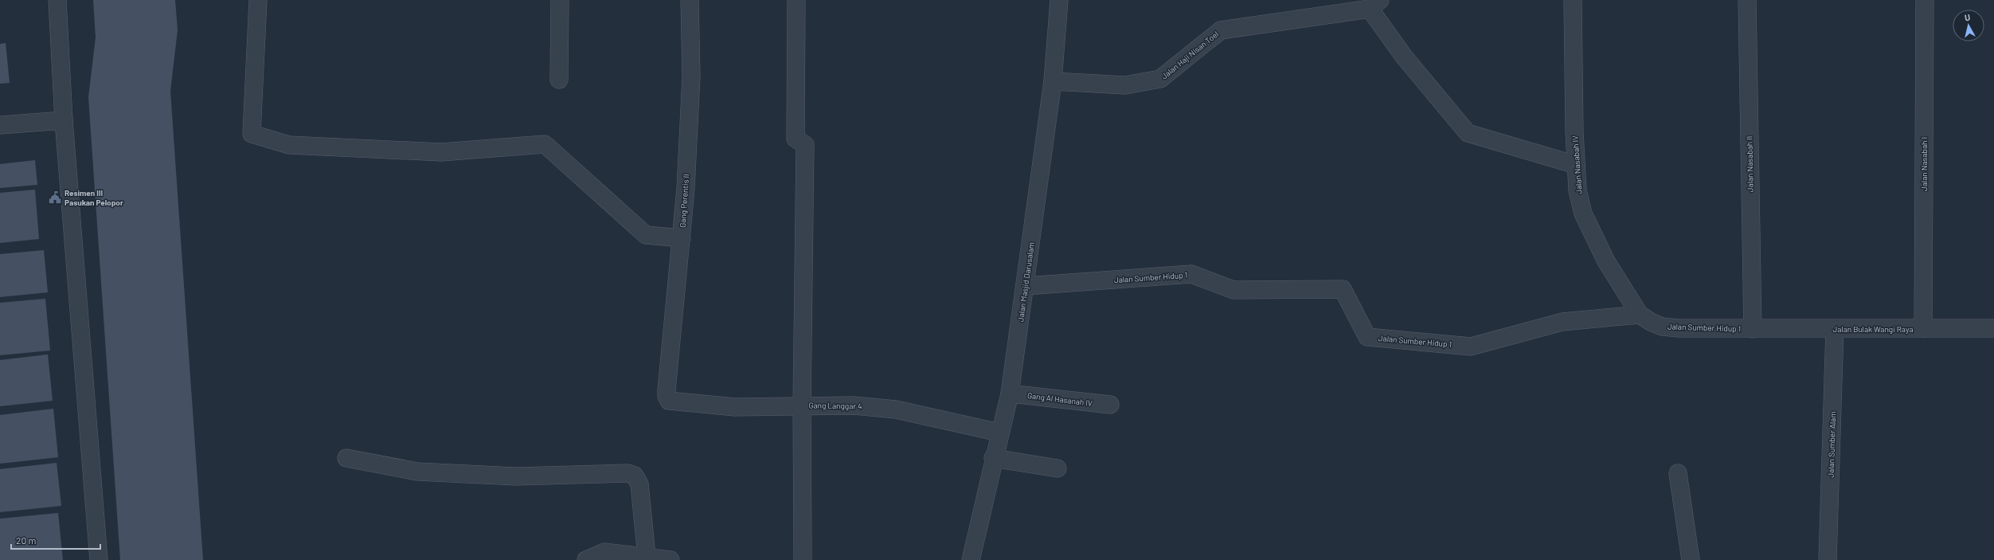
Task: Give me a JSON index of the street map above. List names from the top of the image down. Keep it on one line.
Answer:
{"streets":{"street":["Jalan Haji Nisan Toel","Jalan Nasabah II","Jalan Nasabah I","Jalan Nasabah IV","Gang Perentis II","Jalan Sumber Hidup 1","Jalan Masjid Darusalam","Jalan Bulak Wangi Raya","Gang Al Hasanah IV","Gang Langgar 4","Jalan Sumber Alam"]},"crossings":[["Jalan Haji Nisan Toel","Jalan Masjid Darusalam"],["Jalan Nasabah II","Jalan Sumber Hidup 1"],["Jalan Nasabah II","Jalan Bulak Wangi Raya"],["Jalan Nasabah I","Jalan Bulak Wangi Raya"],["Jalan Nasabah IV","Jalan Sumber Hidup 1"],["Gang Perentis II","Gang Langgar 4"],["Jalan Sumber Hidup 1","Jalan Masjid Darusalam"],["Jalan Sumber Hidup 1","Jalan Bulak Wangi Raya"],["Jalan Masjid Darusalam","Gang Al Hasanah IV"],["Jalan Masjid Darusalam","Gang Langgar 4"],["Jalan Bulak Wangi Raya","Jalan Sumber Alam"]],"places":{"public building":["Resimen III Pasukan Pelopor"]},"scale_bar":"20 m","north":"top"}
